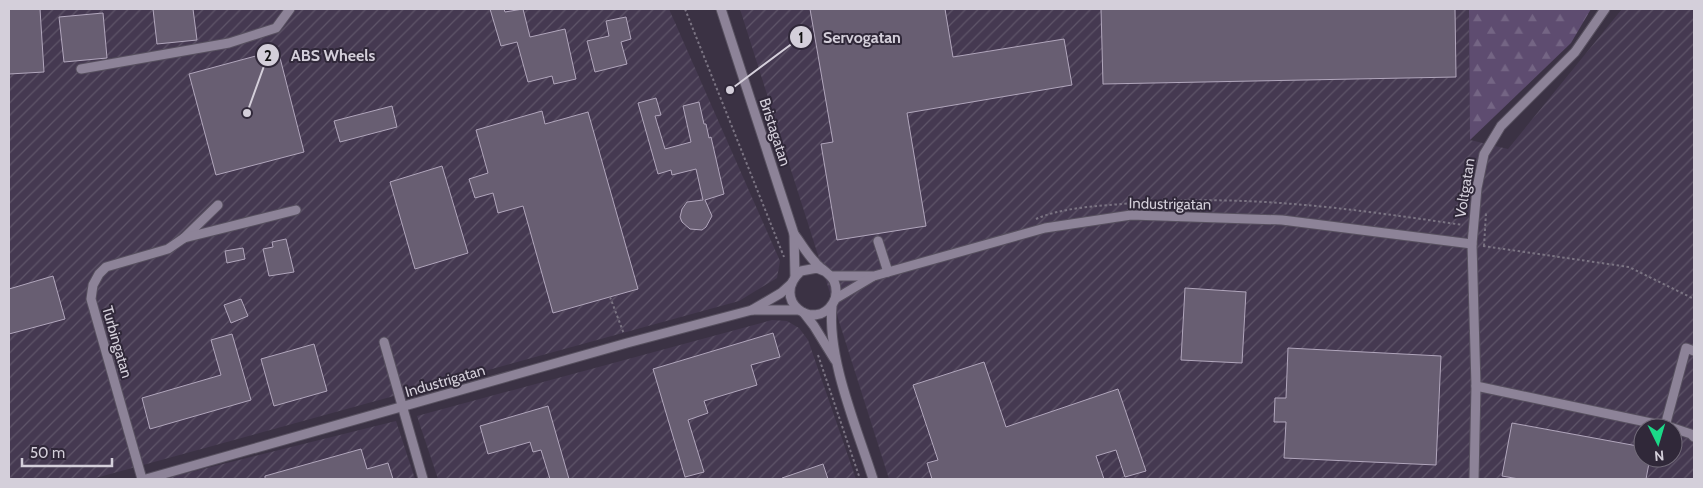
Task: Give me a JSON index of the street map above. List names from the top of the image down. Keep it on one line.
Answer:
{"streets":{"street":["Bristagatan","Voltgatan","Industrigatan","Turbingatan"]},"crossings":[["Bristagatan","Industrigatan"],["Voltgatan","Industrigatan"]],"places":["Servogatan","ABS Wheels"],"scale_bar":"50 m","north":"bottom"}
